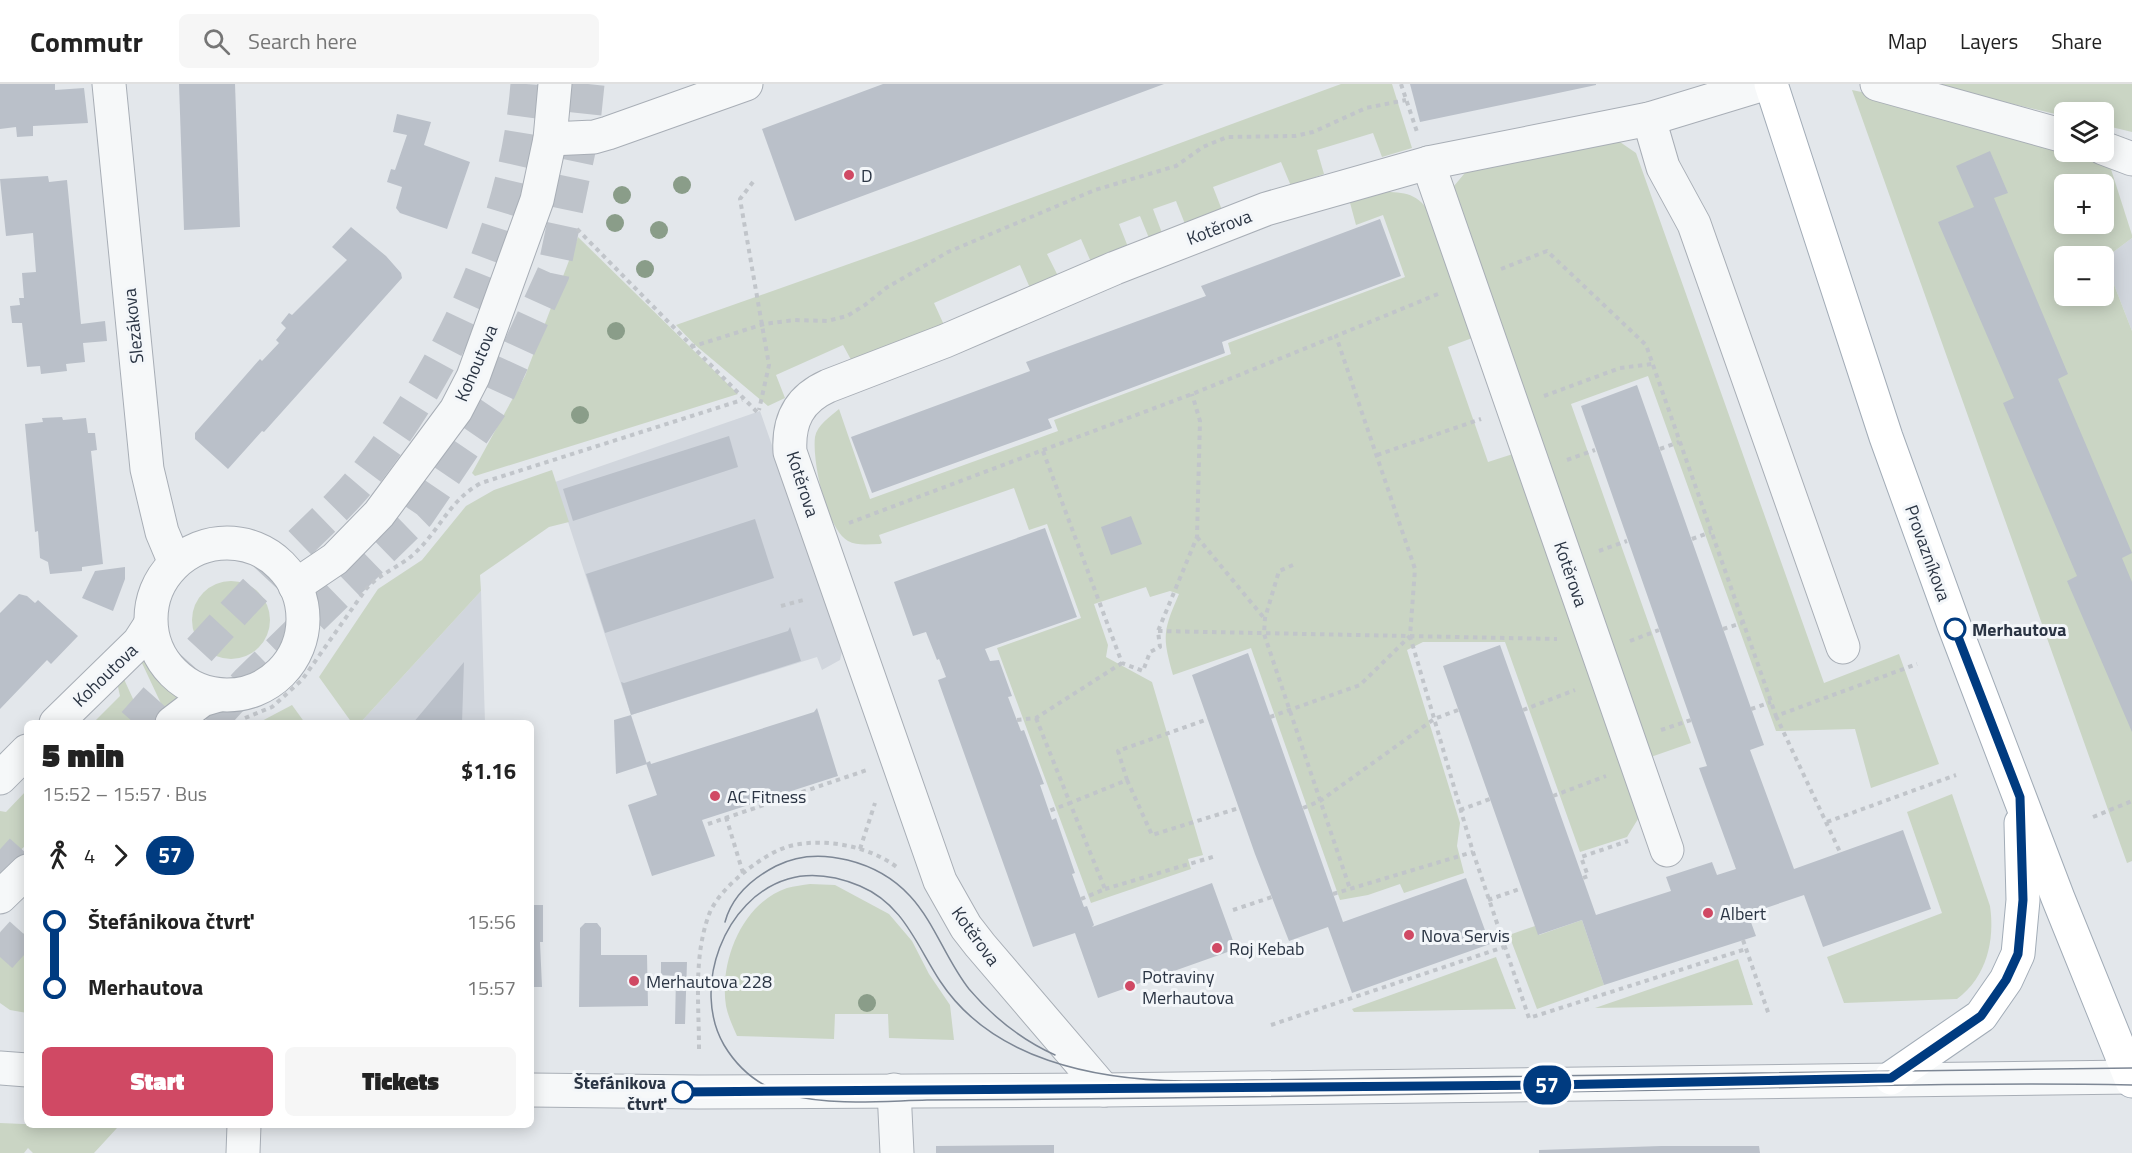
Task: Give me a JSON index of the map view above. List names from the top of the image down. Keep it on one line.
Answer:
{"streets":{"main road":["Provazníkova"],"street":["Kotěrova","Slezákova","Kohoutova"]},"crossings":[["Slezákova","Kohoutova"]],"places":["D","Merhautova","AC Fitness","Albert","Nova Servis","Roj Kebab","Merhautova 228","Potraviny Merhautova","Štefánikova čtvrť"],"lines":["bus line 57"],"page":{"header":"Commutr","search":"Search here","nav":["Map","Layers","Share"],"on_map":"57","map_buttons":["+","−"],"heading":["5 min","15:52 – 15:57 · Bus","$1.16"],"legs":["4","57"],"list":[{"name":"Štefánikova čtvrť","value":"15:56"},{"name":"Merhautova","value":"15:57"}],"buttons":["Start","Tickets"]}}
